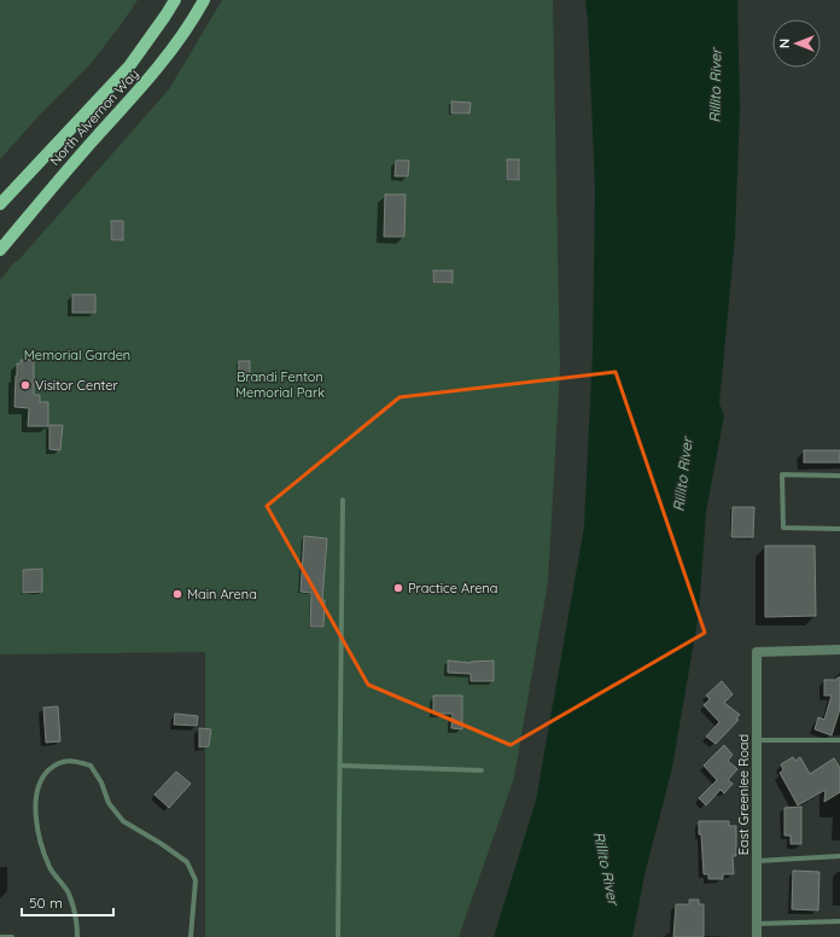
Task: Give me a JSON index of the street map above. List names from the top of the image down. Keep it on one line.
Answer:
{"streets":{"main road":["North Alvernon Way"],"street":["East Greenlee Road"]},"water":["Rillito River"],"parks":["Memorial Garden","Brandi Fenton Memorial Park"],"places":["Visitor Center","Practice Arena","Main Arena"],"scale_bar":"50 m","north":"left"}
